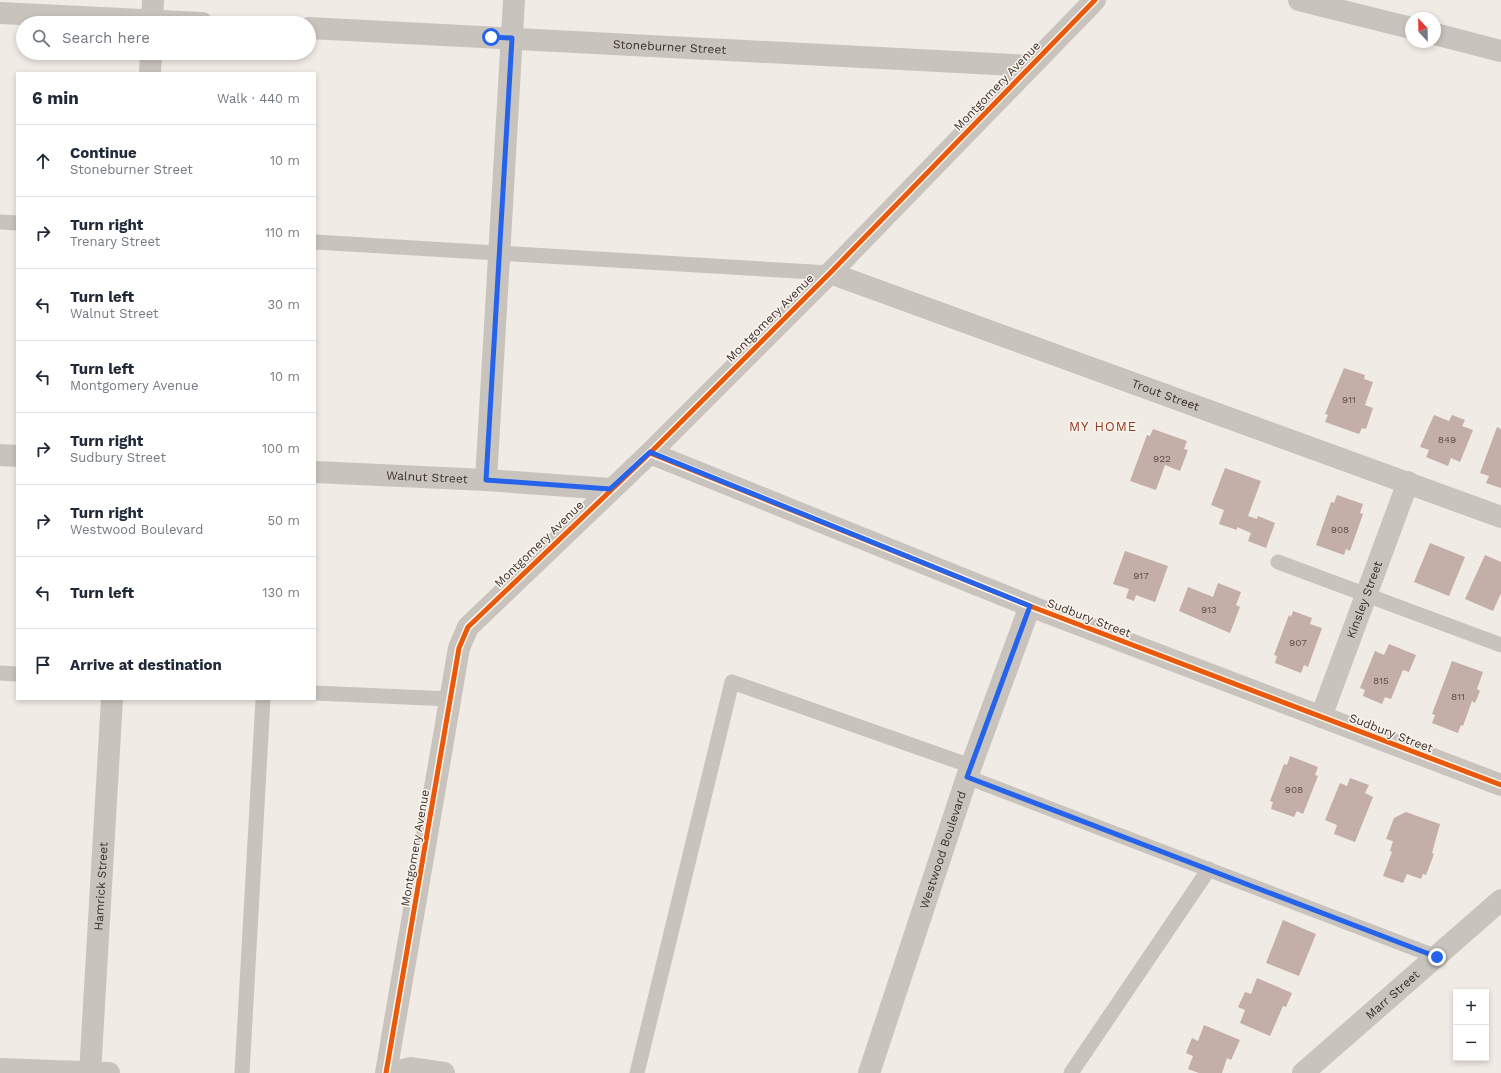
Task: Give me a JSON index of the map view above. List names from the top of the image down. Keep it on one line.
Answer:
{"streets":{"street":["Stoneburner Street","Montgomery Avenue","Trout Street","Walnut Street","Kinsley Street","Sudbury Street","Westwood Boulevard","Hamrick Street","Marr Street"]},"crossings":[["Stoneburner Street","Montgomery Avenue"],["Montgomery Avenue","Trout Street"],["Montgomery Avenue","Walnut Street"],["Montgomery Avenue","Sudbury Street"],["Trout Street","Kinsley Street"],["Kinsley Street","Sudbury Street"],["Sudbury Street","Westwood Boulevard"]],"districts":["MY HOME"],"house_numbers":["911","849","922","908","917","913","907","815","811","908"],"north":"top","page":{"search":"Search here","heading":["6 min","Walk · 440 m"],"list":[["Continue","Stoneburner Street","10 m"],["Turn right","Trenary Street","110 m"],["Turn left","Walnut Street","30 m"],["Turn left","Montgomery Avenue","10 m"],["Turn right","Sudbury Street","100 m"],["Turn right","Westwood Boulevard","50 m"],["Turn left","130 m"],"Arrive at destination"],"map_buttons":["+","−"]}}
